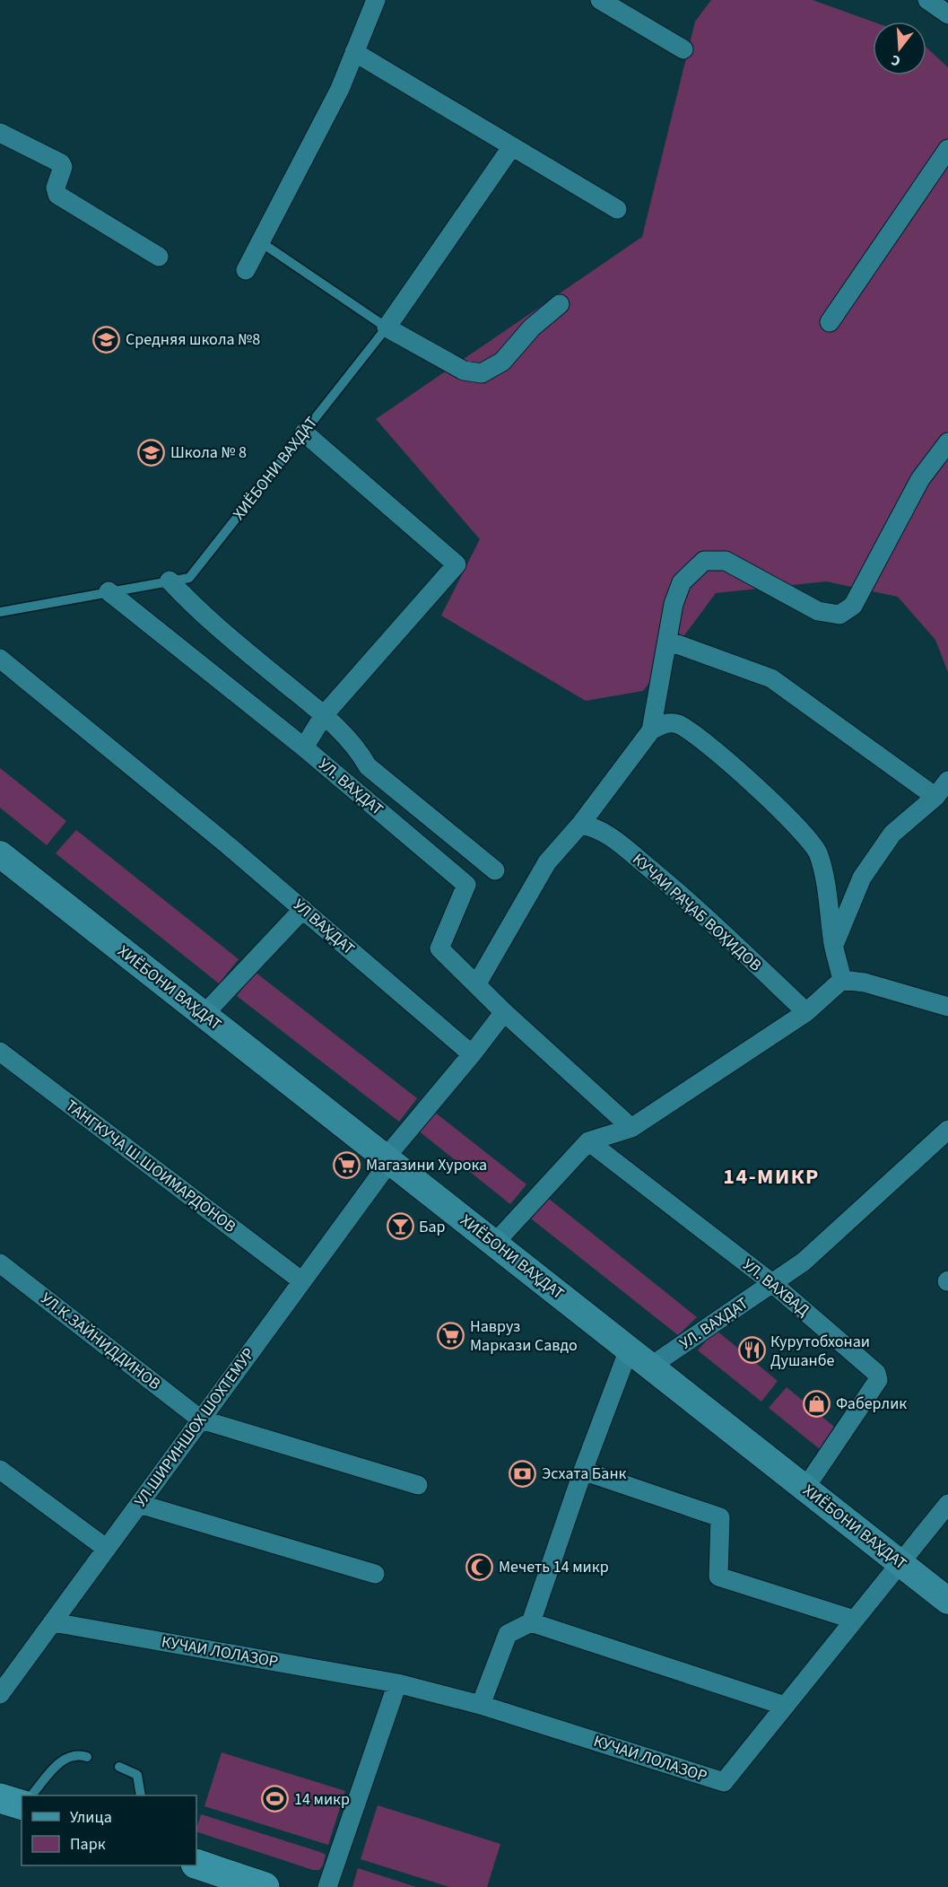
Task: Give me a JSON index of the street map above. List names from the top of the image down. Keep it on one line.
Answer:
{"streets":{"main road":["ХИЁБОНИ ВАҲДАТ"],"street":["УЛ. ВАХДАТ","КУЧАИ РАҶАБ ВОҲИДОВ","УЛ ВАҲДАТ","ТАНГКУЧА Ш.ШОИМАРДОНОВ","УЛ. ВАХВАД","УЛ.К.ЗАЙНИДДИНОВ","УЛ.ШИРИНШОХ ШОХТЕМУР","КУЧАИ ЛОЛАЗОР"],"lane":["ХИЁБОНИ ВАХДАТ"]},"crossings":[["ХИЁБОНИ ВАХДАТ","УЛ. ВАХДАТ"],["УЛ. ВАХДАТ","ХИЁБОНИ ВАҲДАТ"],["УЛ. ВАХДАТ","УЛ. ВАХВАД"],["ХИЁБОНИ ВАҲДАТ","УЛ. ВАХВАД"],["ХИЁБОНИ ВАҲДАТ","УЛ.ШИРИНШОХ ШОХТЕМУР"],["ХИЁБОНИ ВАҲДАТ","КУЧАИ ЛОЛАЗОР"],["ТАНГКУЧА Ш.ШОИМАРДОНОВ","УЛ.ШИРИНШОХ ШОХТЕМУР"],["УЛ.К.ЗАЙНИДДИНОВ","УЛ.ШИРИНШОХ ШОХТЕМУР"],["УЛ.ШИРИНШОХ ШОХТЕМУР","КУЧАИ ЛОЛАЗОР"]],"districts":["14-МИКР"],"places":{"school or university":["Средняя школа №8","Школа № 8"],"supermarket":["Магазини Хурока","Навруз Маркази Савдо"],"bar":["Бар"],"restaurant":["Курутобхонаи Душанбе"],"shop":["Фаберлик"],"bank":["Эсхата Банк"],"mosque":["Мечеть 14 микр"],"sports":["14 микр"]},"legend":["Улица","Парк"],"north":"bottom"}
